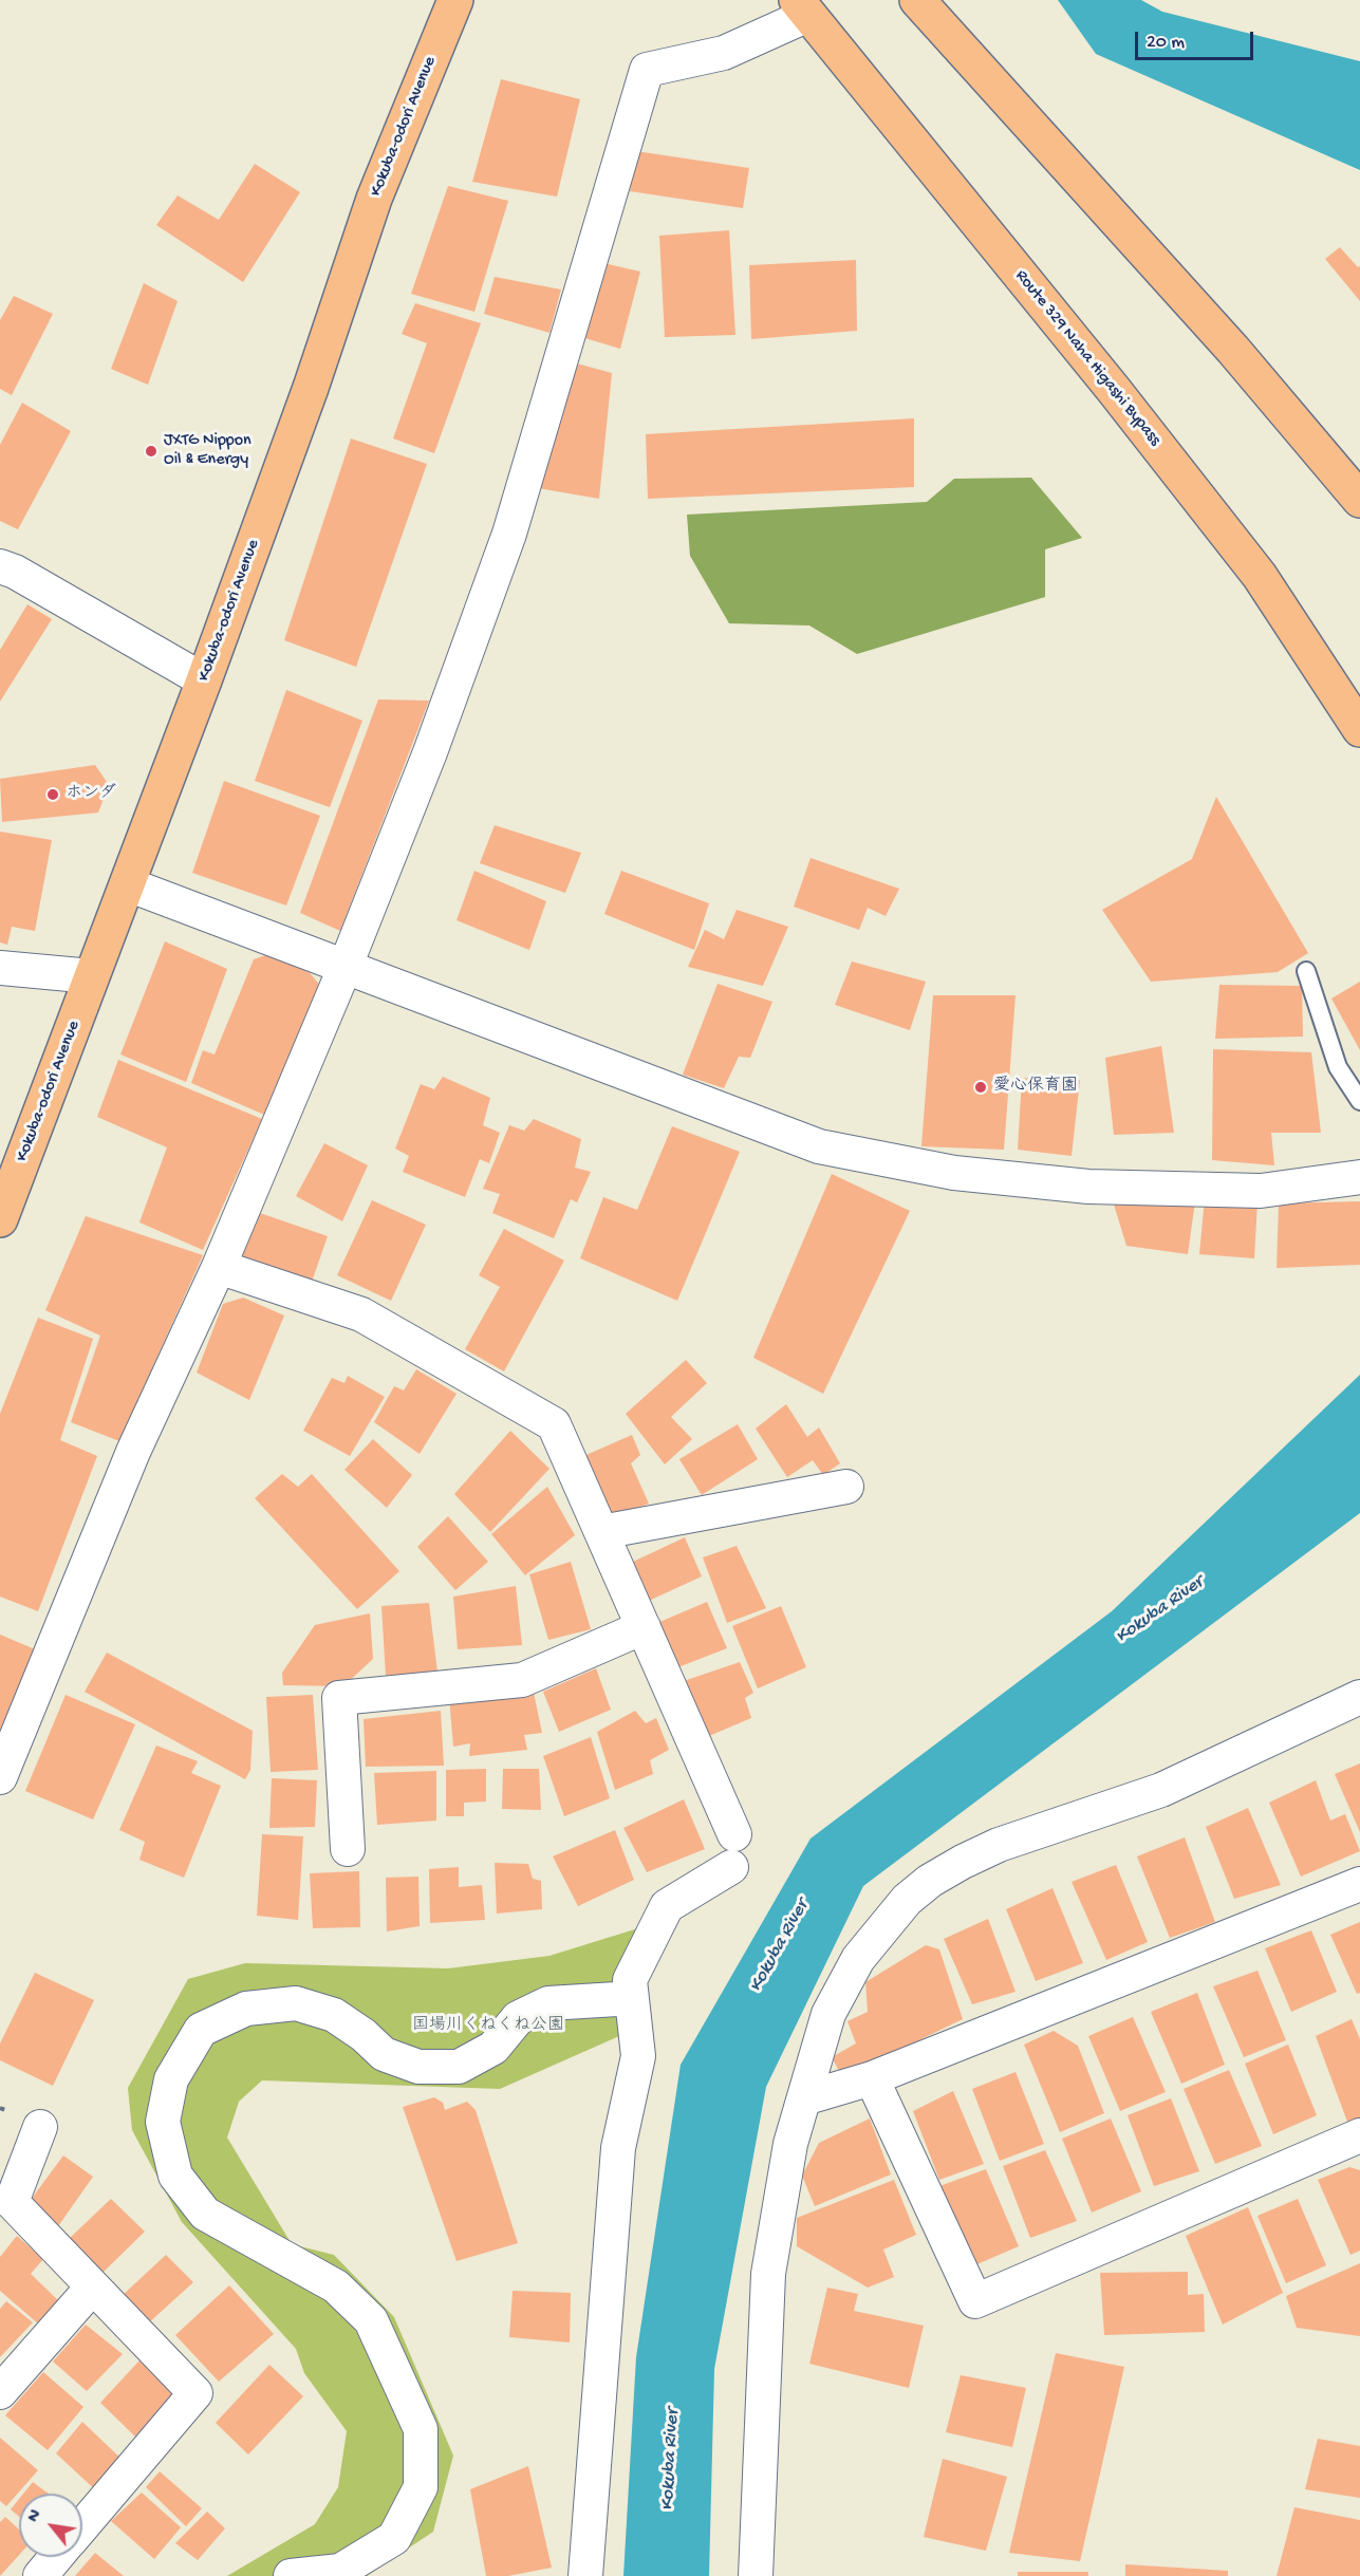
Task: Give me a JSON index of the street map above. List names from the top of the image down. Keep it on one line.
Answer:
{"streets":{"highway":["Kokuba-odori Avenue","Route 329 Naha Higashi Bypass"]},"water":["Kokuba River"],"parks":["国場川くねくね公園"],"places":["JXTG Nippon Oil & Energy","ホンダ","愛心保育園"],"scale_bar":"20 m","north":"top left"}
